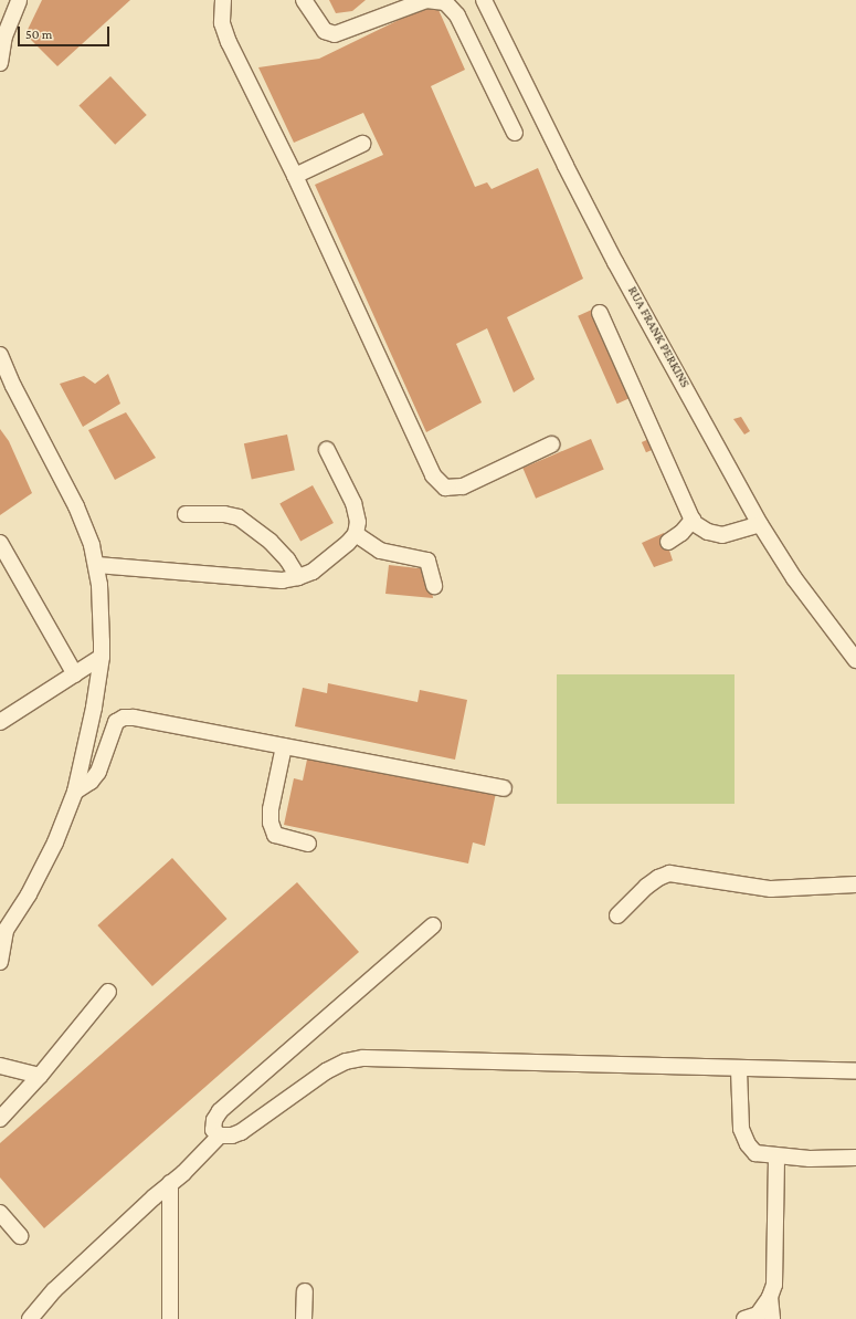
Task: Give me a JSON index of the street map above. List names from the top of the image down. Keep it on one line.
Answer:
{"streets":{"street":["RUA FRANK PERKINS"]},"scale_bar":"50 m"}
